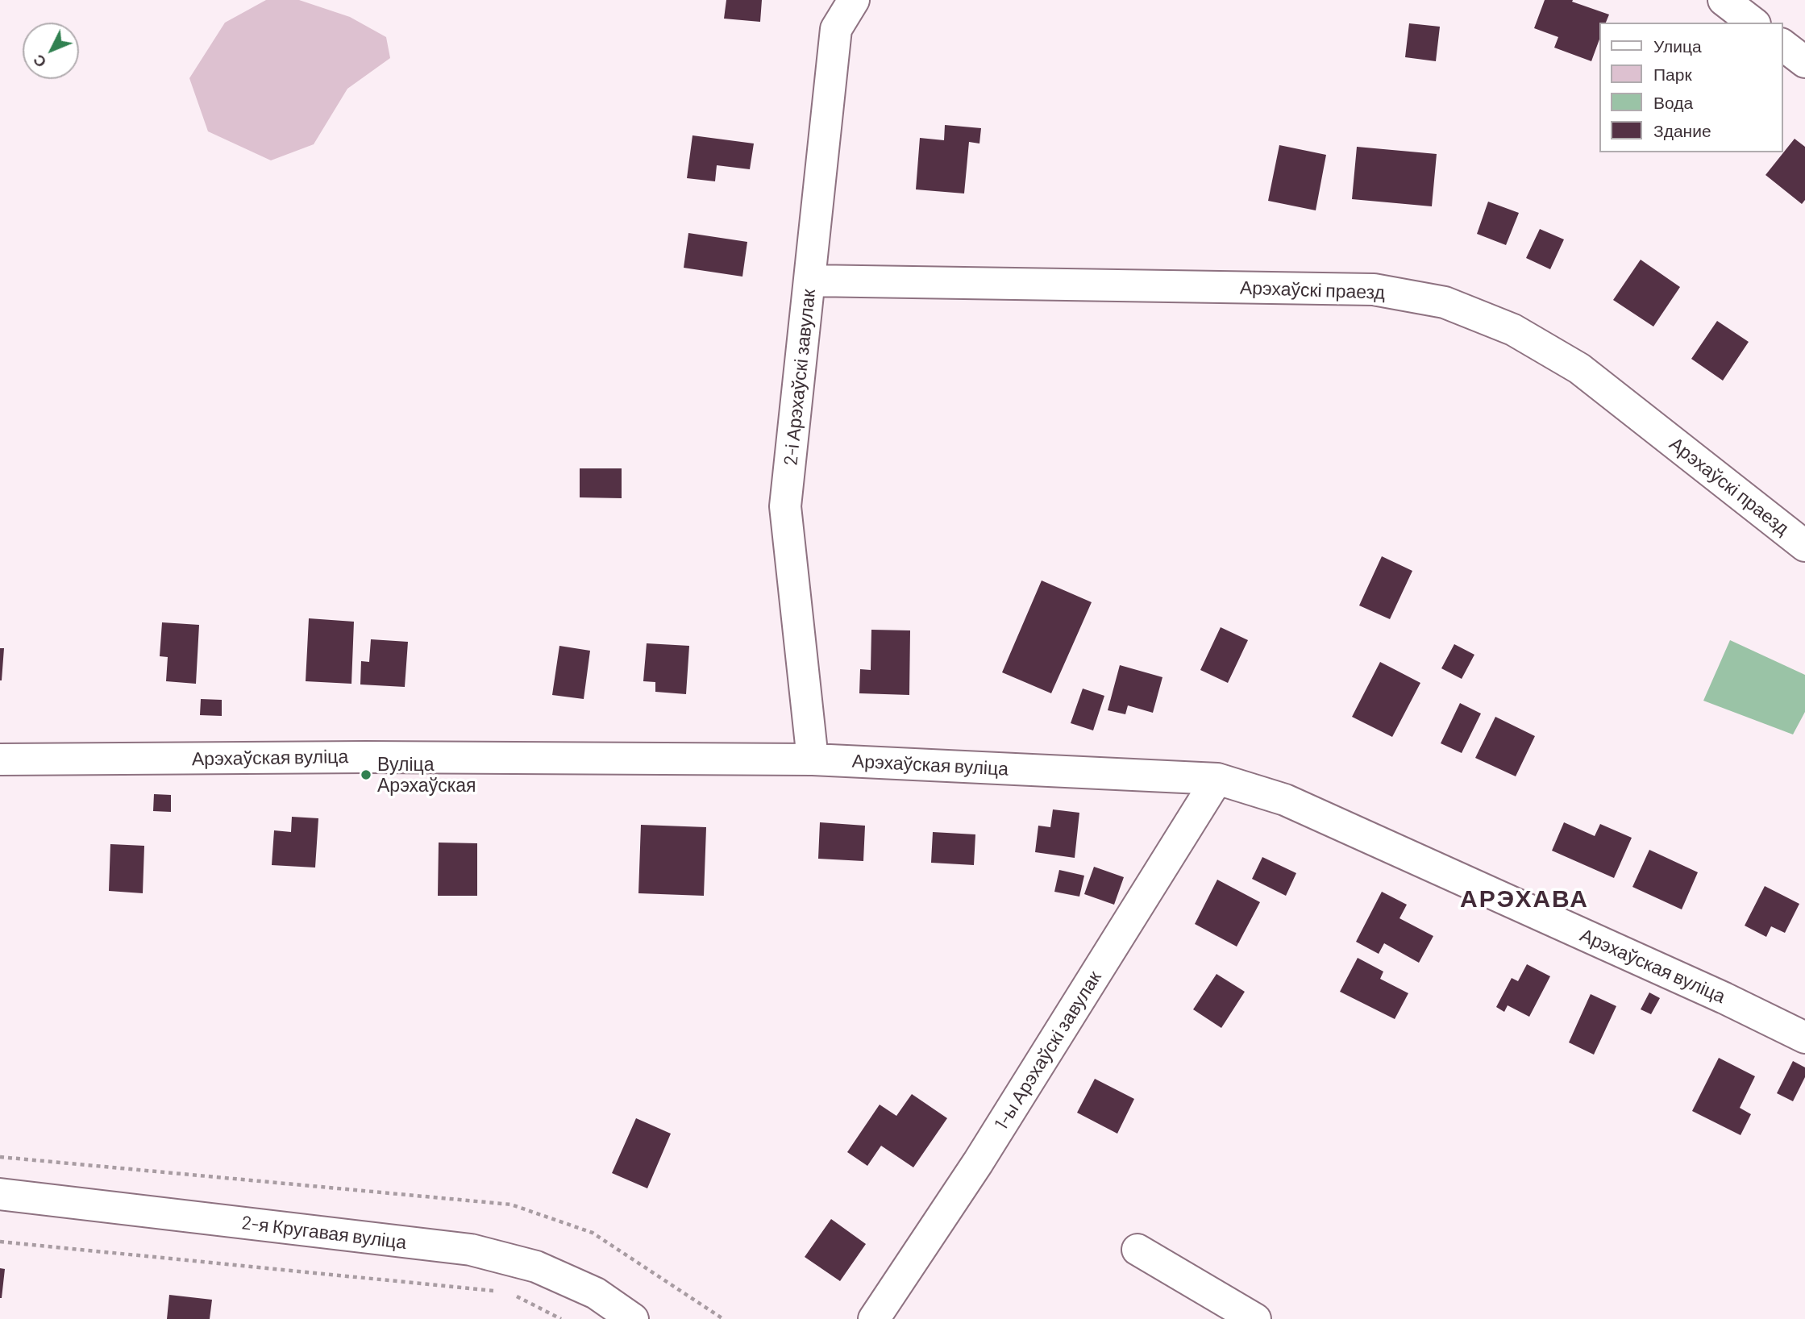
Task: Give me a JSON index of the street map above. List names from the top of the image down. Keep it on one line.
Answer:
{"streets":{"street":["Арэхаўскі праезд","2-і Арэхаўскі завулак","Арэхаўская вуліца","1-ы Арэхаўскі завулак","2-я Кругавая вуліца"]},"crossings":[["Арэхаўскі праезд","2-і Арэхаўскі завулак"],["2-і Арэхаўскі завулак","Арэхаўская вуліца"],["Арэхаўская вуліца","1-ы Арэхаўскі завулак"]],"districts":["АРЭХАВА"],"places":["Вуліца Арэхаўская"],"legend":["Улица","Парк","Вода","Здание"],"north":"bottom left"}
